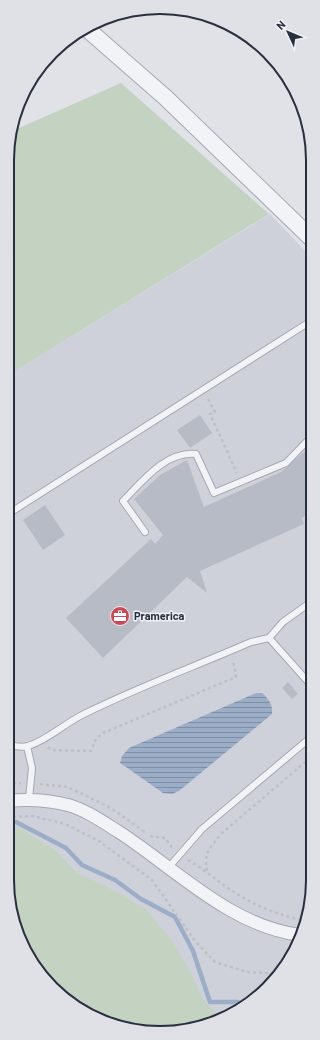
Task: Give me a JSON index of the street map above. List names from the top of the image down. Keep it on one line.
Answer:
{"places":{"office":["Pramerica"]},"north":"top left"}
